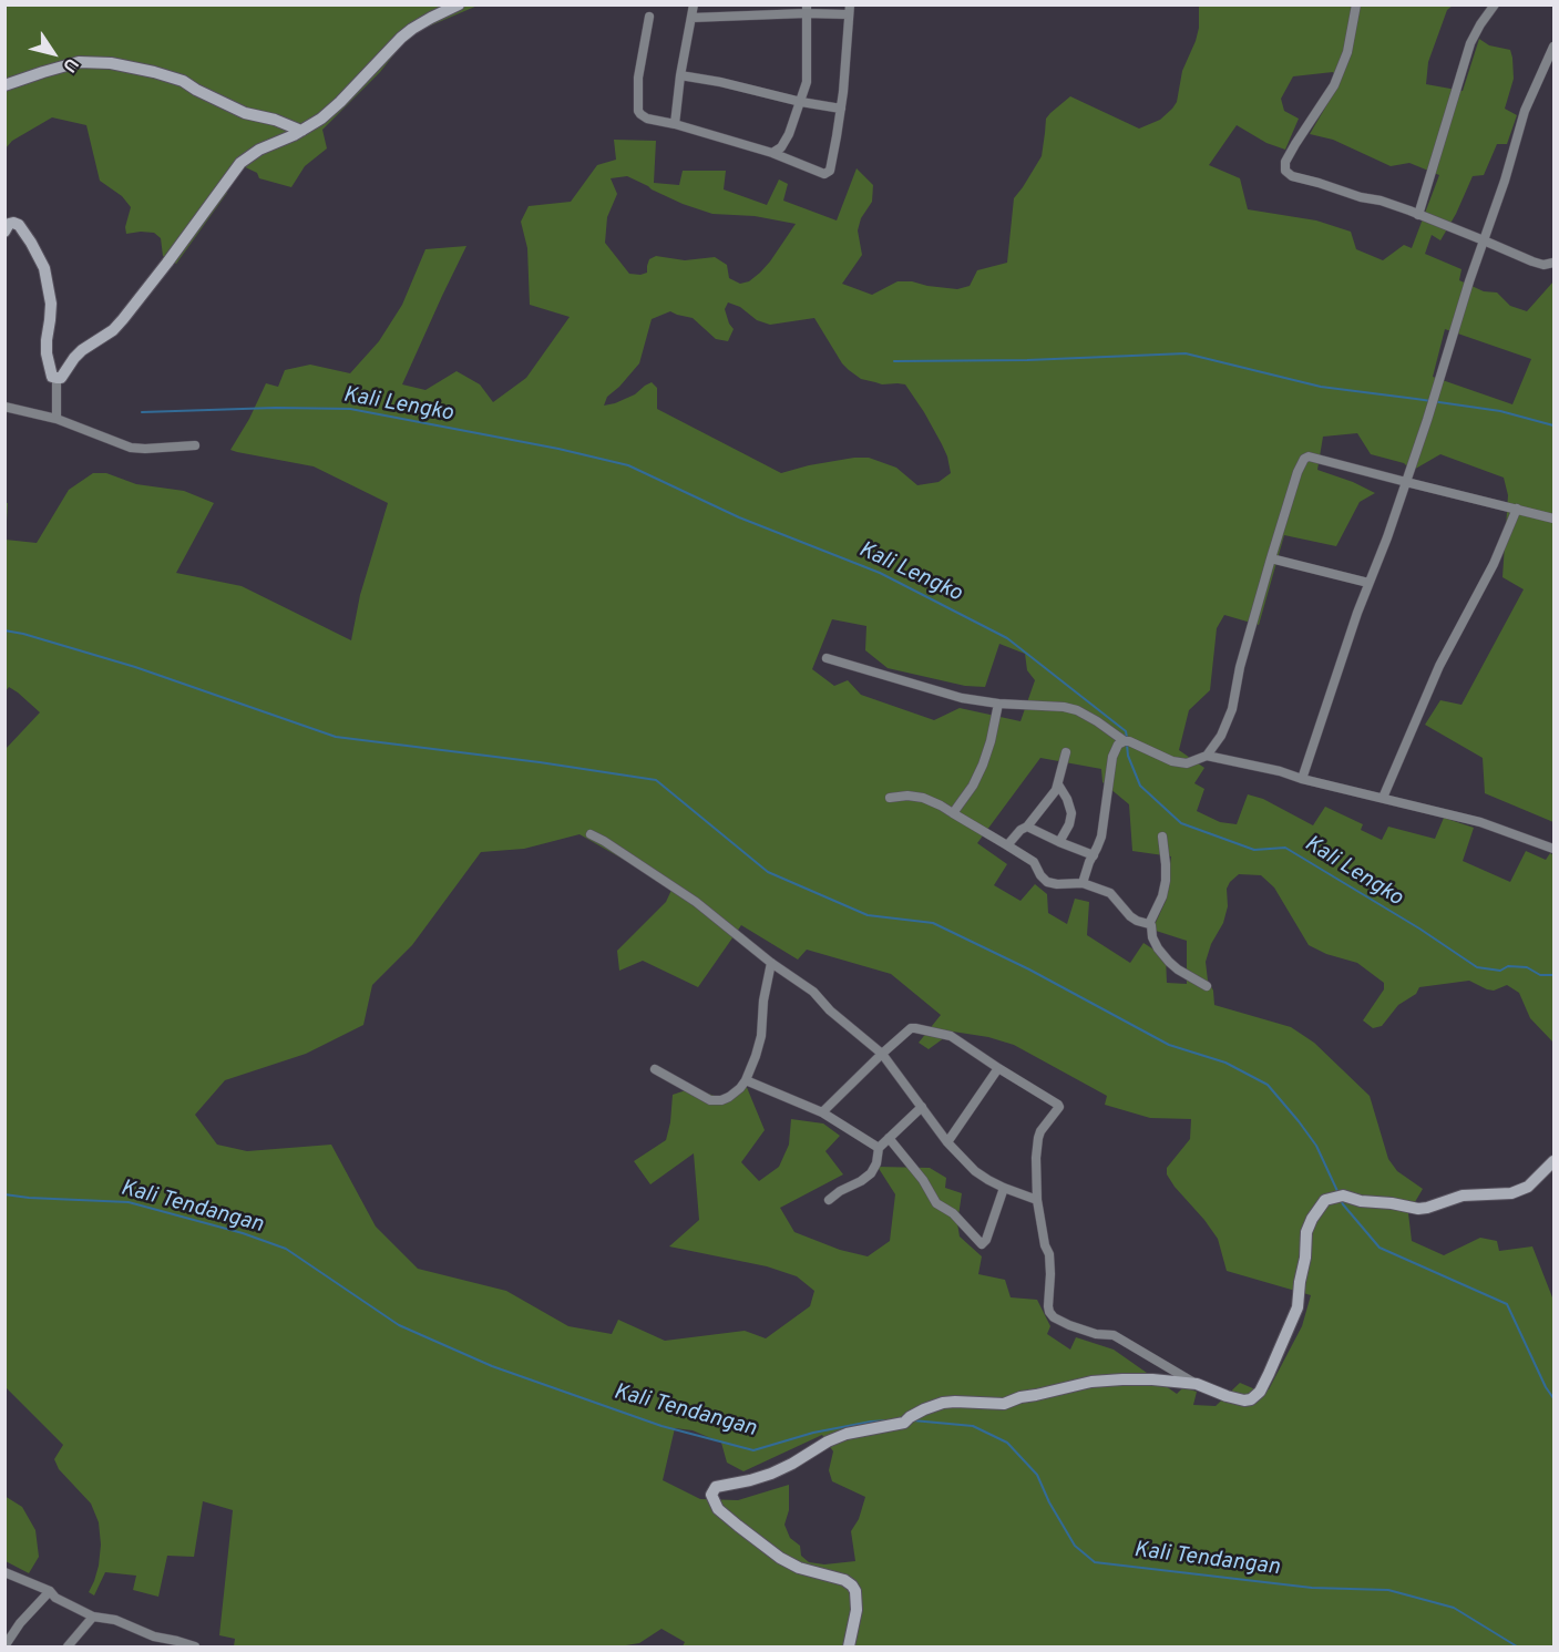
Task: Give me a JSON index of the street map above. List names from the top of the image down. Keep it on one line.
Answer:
{"water":["Kali Lengko","Kali Tendangan"],"north":"bottom right"}
